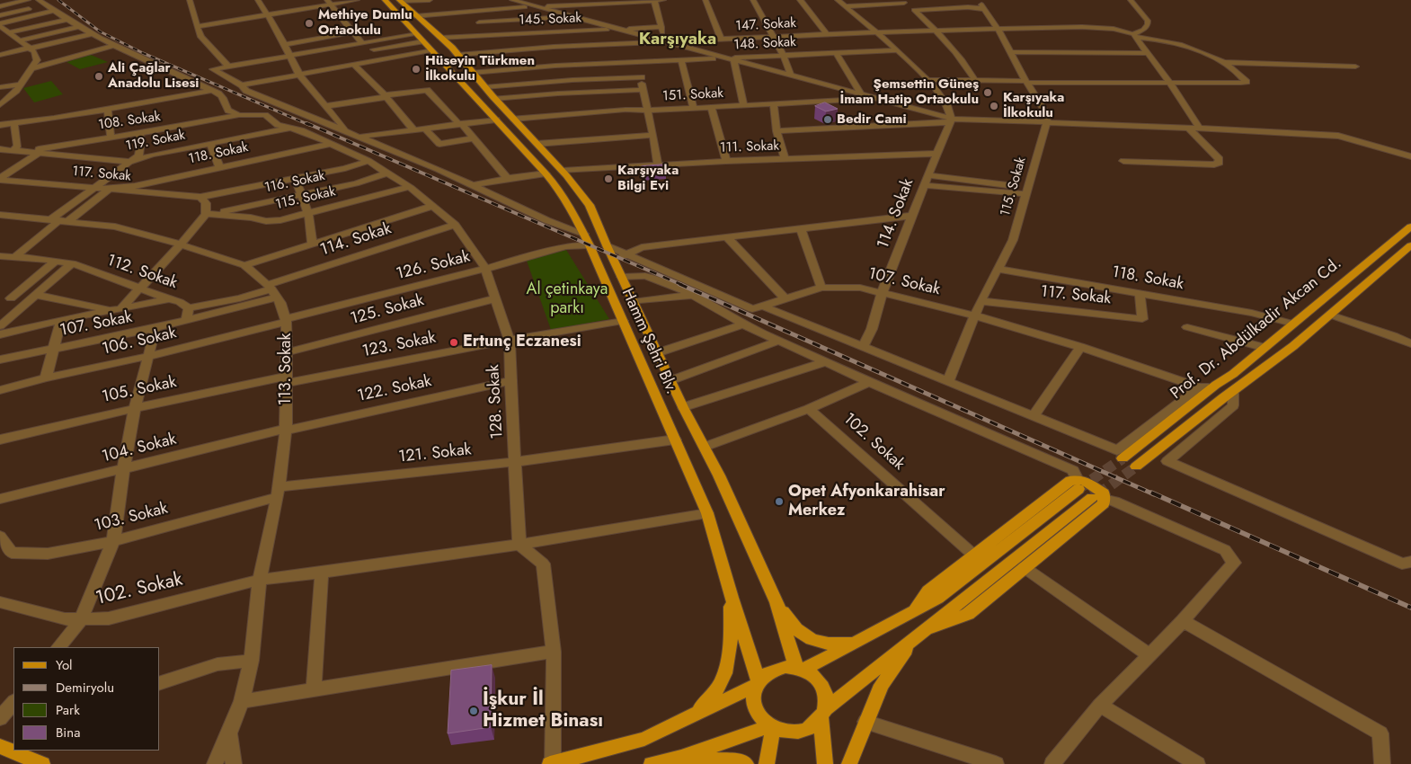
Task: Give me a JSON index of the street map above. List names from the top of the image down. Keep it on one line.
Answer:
{"streets":{"main road":["Prof. Dr. Abdülkadir Akcan Cd.","Hamm Şehri Blv."],"street":["145. Sokak","147. Sokak","148. Sokak","151. Sokak","108. Sokak","119. Sokak","111. Sokak","118. Sokak","117. Sokak","116. Sokak","115. Sokak","114. Sokak","126. Sokak","112. Sokak","107. Sokak","125. Sokak","106. Sokak","123. Sokak","113. Sokak","122. Sokak","105. Sokak","128. Sokak","102. Sokak","104. Sokak","121. Sokak","103. Sokak"]},"crossings":[["145. Sokak","Hamm Şehri Blv."],["147. Sokak","148. Sokak"],["147. Sokak","Hamm Şehri Blv."],["148. Sokak","Hamm Şehri Blv."],["151. Sokak","Hamm Şehri Blv."],["108. Sokak","119. Sokak"],["108. Sokak","128. Sokak"],["119. Sokak","128. Sokak"],["111. Sokak","114. Sokak"],["111. Sokak","Hamm Şehri Blv."],["118. Sokak","117. Sokak"],["118. Sokak","115. Sokak"],["118. Sokak","Prof. Dr. Abdülkadir Akcan Cd."],["118. Sokak","128. Sokak"],["117. Sokak","115. Sokak"],["117. Sokak","128. Sokak"],["116. Sokak","115. Sokak"],["116. Sokak","128. Sokak"],["115. Sokak","107. Sokak"],["115. Sokak","128. Sokak"],["114. Sokak","112. Sokak"],["114. Sokak","107. Sokak"],["114. Sokak","113. Sokak"],["114. Sokak","128. Sokak"],["126. Sokak","106. Sokak"],["126. Sokak","Hamm Şehri Blv."],["126. Sokak","113. Sokak"],["126. Sokak","128. Sokak"],["112. Sokak","107. Sokak"],["112. Sokak","113. Sokak"],["107. Sokak","Hamm Şehri Blv."],["107. Sokak","113. Sokak"],["125. Sokak","113. Sokak"],["125. Sokak","128. Sokak"],["106. Sokak","113. Sokak"],["Hamm Şehri Blv.","123. Sokak"],["Hamm Şehri Blv.","102. Sokak"],["Hamm Şehri Blv.","121. Sokak"],["123. Sokak","113. Sokak"],["123. Sokak","105. Sokak"],["123. Sokak","128. Sokak"],["113. Sokak","122. Sokak"],["113. Sokak","105. Sokak"],["113. Sokak","102. Sokak"],["113. Sokak","104. Sokak"],["113. Sokak","121. Sokak"],["113. Sokak","103. Sokak"],["122. Sokak","128. Sokak"],["122. Sokak","104. Sokak"],["128. Sokak","102. Sokak"],["128. Sokak","121. Sokak"],["121. Sokak","103. Sokak"]],"districts":["Karşıyaka"],"parks":["Al çetinkaya parkı"],"places":["Methiye Dumlu Ortaokulu","Hüseyin Türkmen İlkokulu","Ali Çağlar Anadolu Lisesi","Şemsettin Güneş İmam Hatip Ortaokulu","Karşıyaka İlkokulu","Bedir Cami","Karşıyaka Bilgi Evi","Ertunç Eczanesi","Opet Afyonkarahisar Merkez","İşkur İl Hizmet Binası"],"legend":["Yol","Demiryolu","Park","Bina"]}
